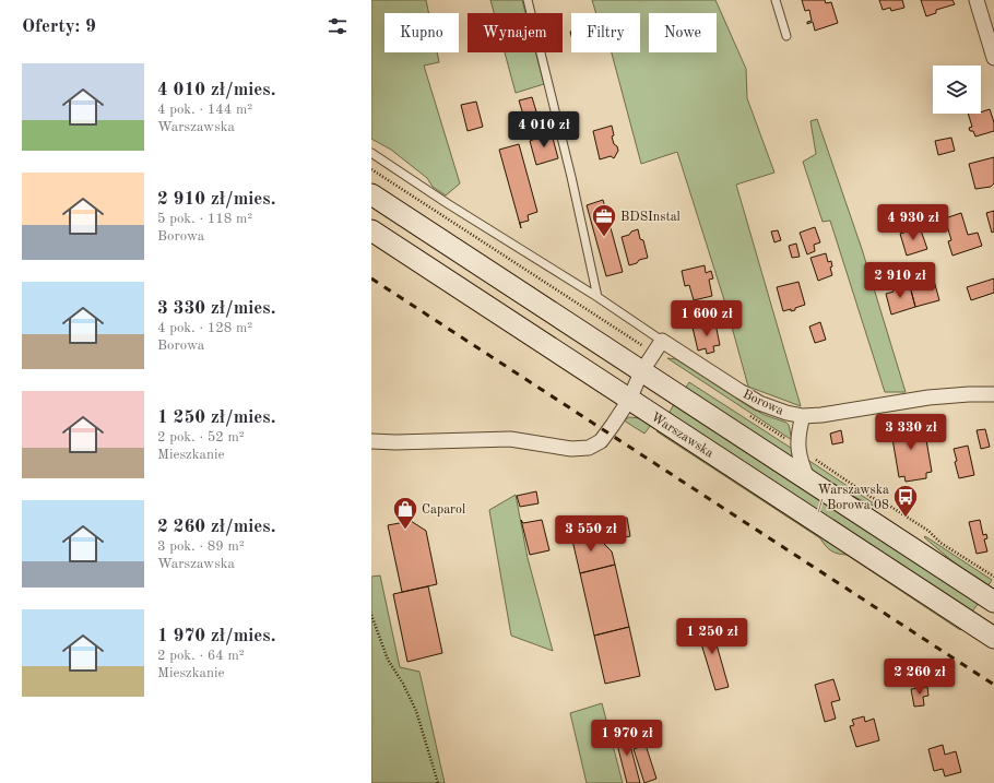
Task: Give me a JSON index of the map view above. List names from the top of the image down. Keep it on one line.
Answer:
{"streets":{"main road":["Warszawska"],"street":["Borowa"]},"places":{"office":["BDSInstal"],"bus stop":["Warszawska / Borowa 08"],"shop":["Caparol"]},"page":{"heading":"Oferty: 9","chip":["Kupno","Wynajem","Filtry","Nowe"],"list":[{"name":"4 010 zł/mies.","note":"4 pok. · 144 m² · Warszawska"},{"name":"2 910 zł/mies.","note":"5 pok. · 118 m² · Borowa"},{"name":"3 330 zł/mies.","note":"4 pok. · 128 m² · Borowa"},{"name":"1 250 zł/mies.","note":"2 pok. · 52 m² · Mieszkanie"},{"name":"2 260 zł/mies.","note":"3 pok. · 89 m² · Warszawska"},{"name":"1 970 zł/mies.","note":"2 pok. · 64 m² · Mieszkanie"}],"price":["4 010 zł","4 930 zł","2 910 zł","1 600 zł","3 330 zł","3 550 zł","1 250 zł","2 260 zł","1 970 zł"]}}
